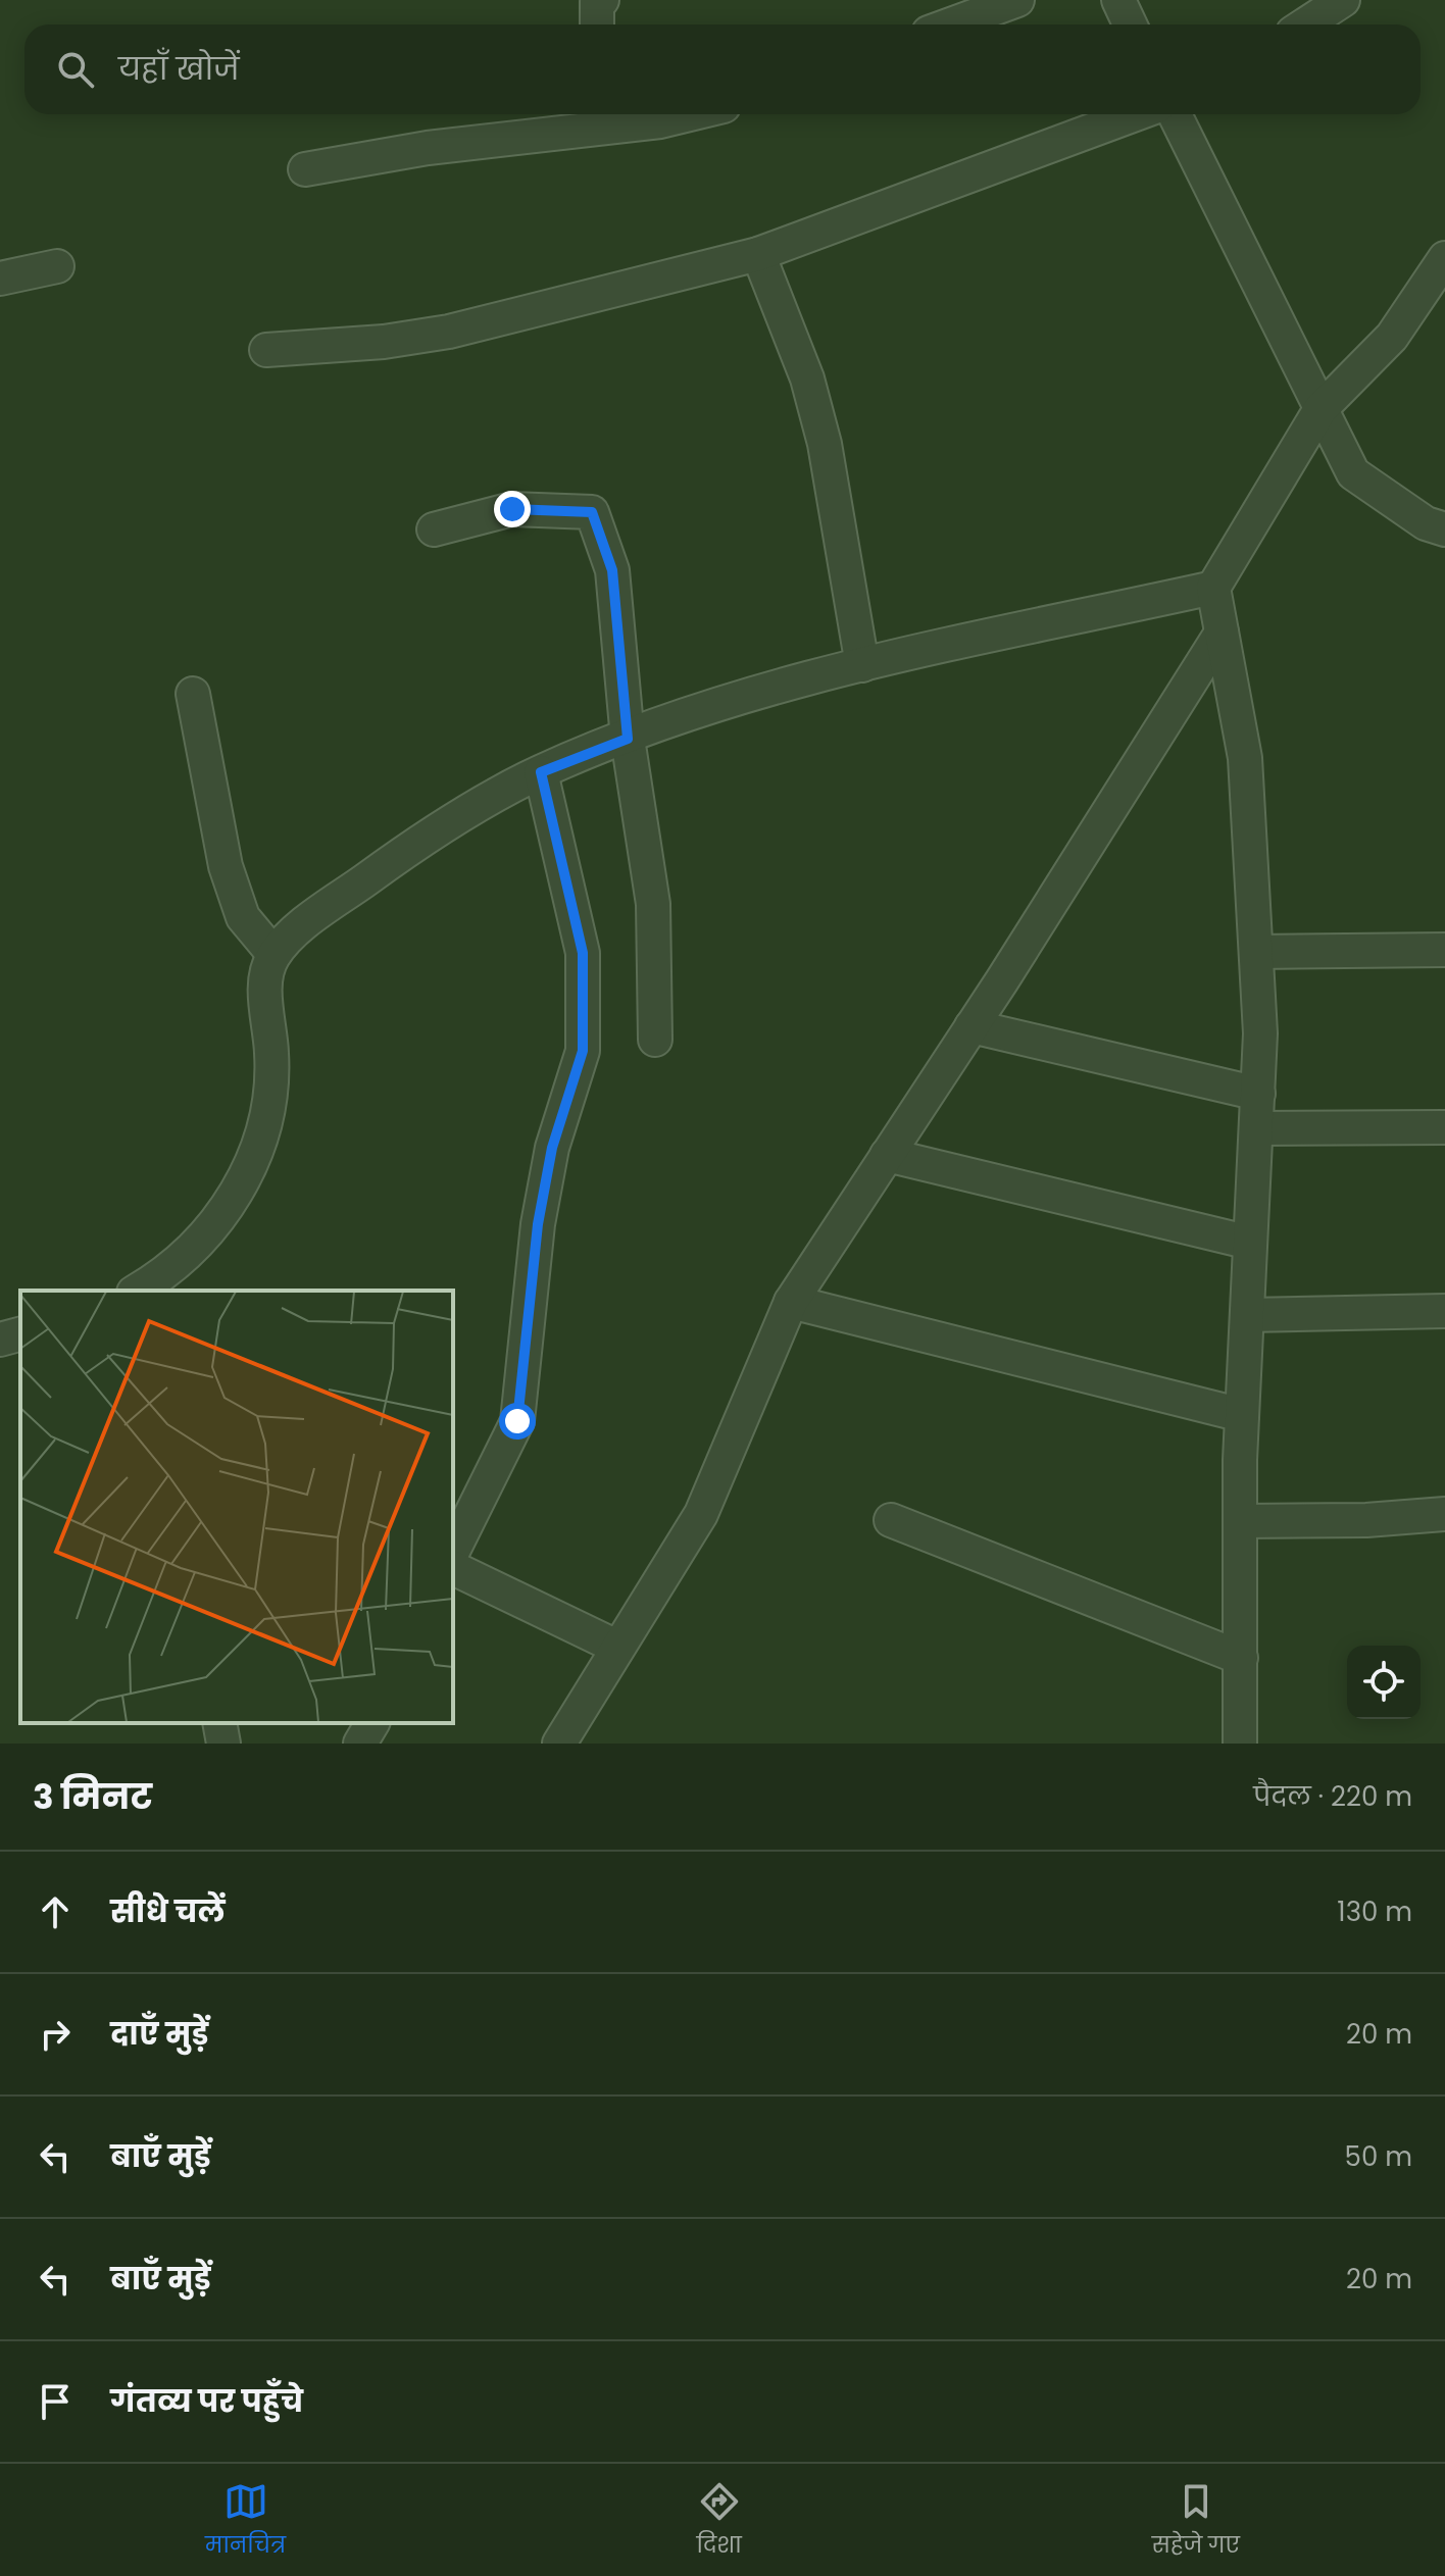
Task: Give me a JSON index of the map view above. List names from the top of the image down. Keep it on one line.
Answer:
{"page":{"search":"यहाँ खोजें","heading":["3 मिनट","पैदल · 220 m"],"list":[["सीधे चलें","130 m"],["दाएँ मुड़ें","20 m"],["बाएँ मुड़ें","50 m"],["बाएँ मुड़ें","20 m"],"गंतव्य पर पहुँचे"],"nav":["मानचित्र","दिशा","सहेजे गए"]}}
